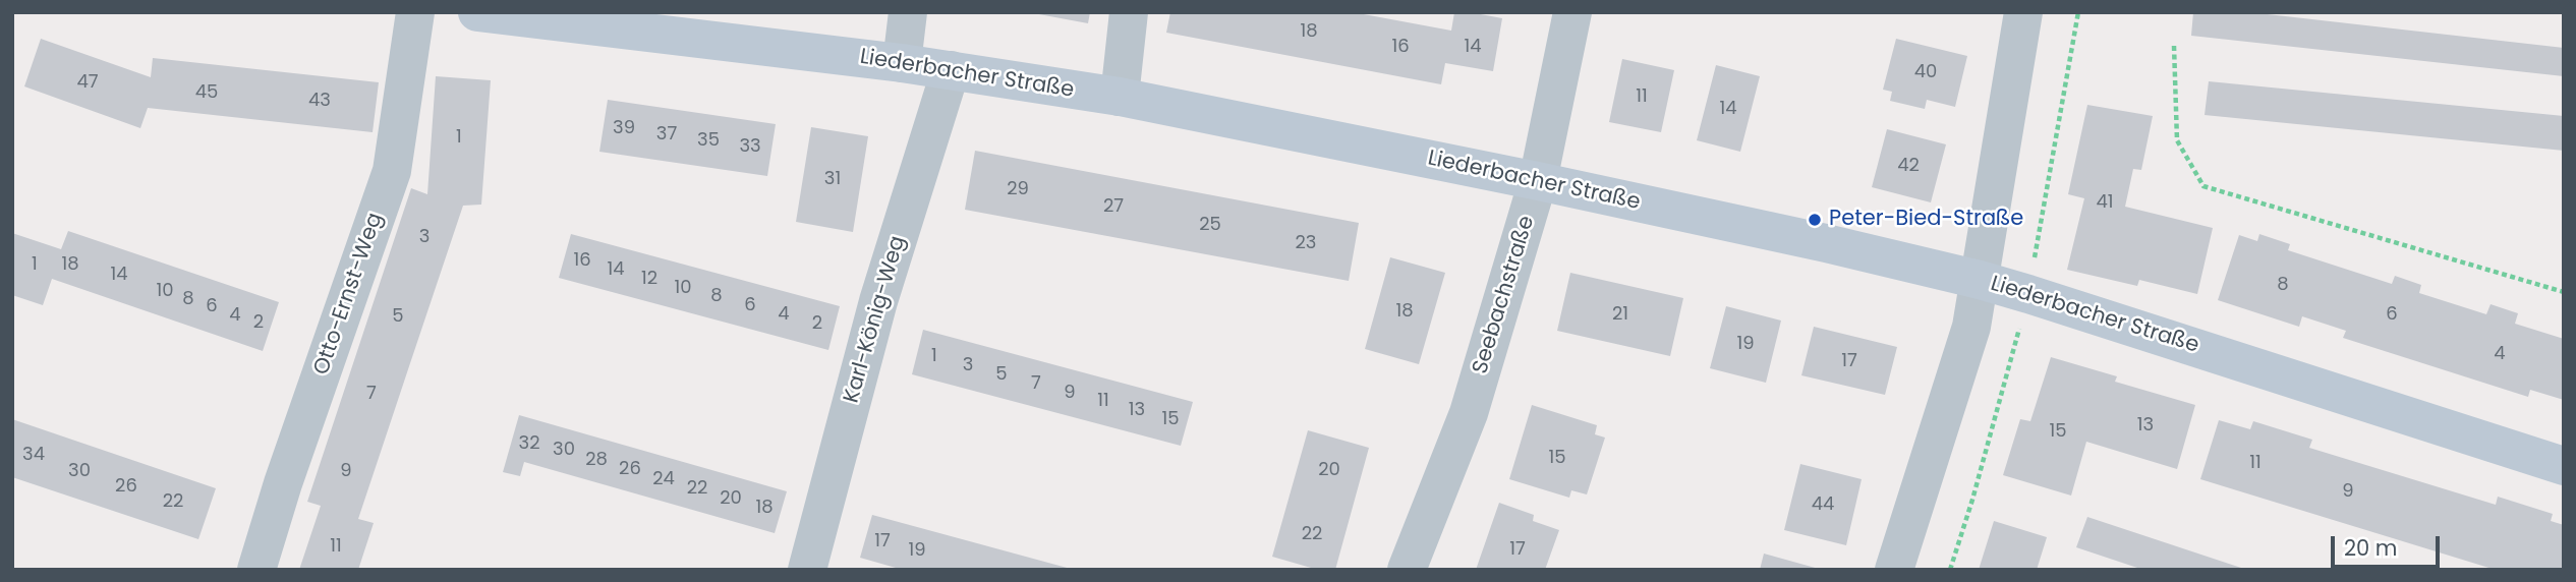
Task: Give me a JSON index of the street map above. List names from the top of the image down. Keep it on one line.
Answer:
{"streets":{"street":["Liederbacher Straße","Otto-Ernst-Weg","Seebachstraße","Karl-König-Weg"]},"crossings":[["Liederbacher Straße","Seebachstraße"],["Liederbacher Straße","Karl-König-Weg"]],"places":["Peter-Bied-Straße"],"house_numbers":["18","16","14","40","47","45","11","43","14","39","37","1","35","33","42","31","29","41","27","25","3","23","16","1","18","14","14","12","8","10","10","8","8","6","6","18","4","21","6","4","5","2","2","19","4","1","17","3","5","7","9","7","11","13","15","13","15","32","30","34","15","28","11","26","20","30","9","24","26","22","9","20","22","44","18","22","17","11","17","19"],"scale_bar":"20 m"}
